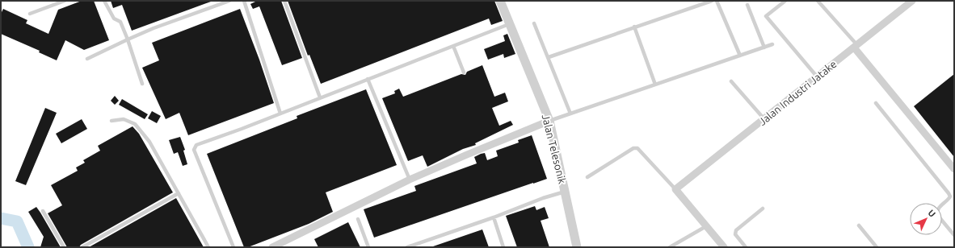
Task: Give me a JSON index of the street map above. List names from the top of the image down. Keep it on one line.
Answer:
{"streets":{"street":["Jalan Industri Jatake","Jalan Telesonik"]},"north":"top right"}
